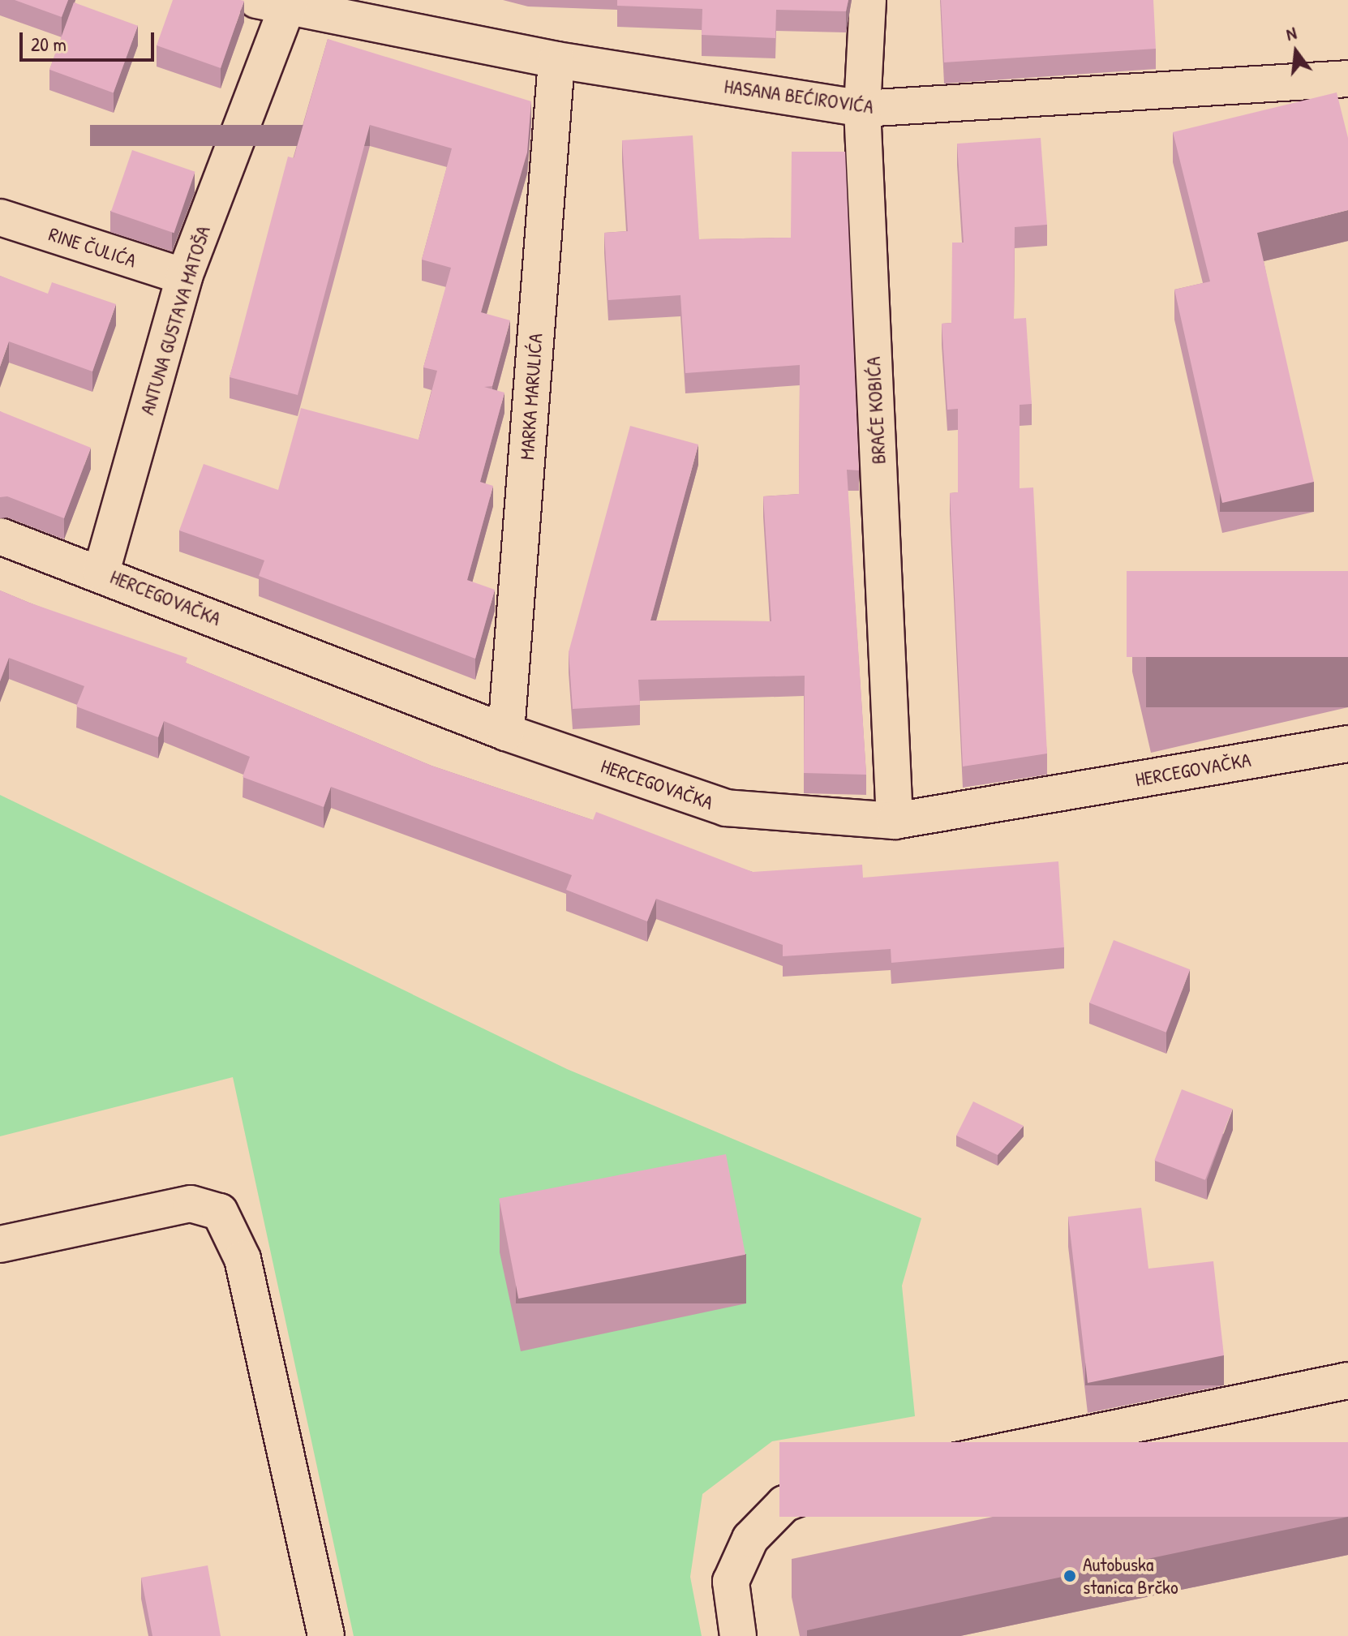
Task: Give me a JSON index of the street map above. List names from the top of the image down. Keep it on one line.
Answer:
{"streets":{"street":["HASANA BEĆIROVIĆA","RINE ČULIĆA","ANTUNA GUSTAVA MATOŠA","MARKA MARULIĆA","BRAĆE KOBIĆA","HERCEGOVAČKA"]},"crossings":[["HASANA BEĆIROVIĆA","ANTUNA GUSTAVA MATOŠA"],["HASANA BEĆIROVIĆA","MARKA MARULIĆA"],["HASANA BEĆIROVIĆA","BRAĆE KOBIĆA"],["RINE ČULIĆA","ANTUNA GUSTAVA MATOŠA"],["ANTUNA GUSTAVA MATOŠA","HERCEGOVAČKA"],["MARKA MARULIĆA","HERCEGOVAČKA"],["BRAĆE KOBIĆA","HERCEGOVAČKA"]],"places":["Autobuska stanica Brčko"],"scale_bar":"20 m","north":"top"}
